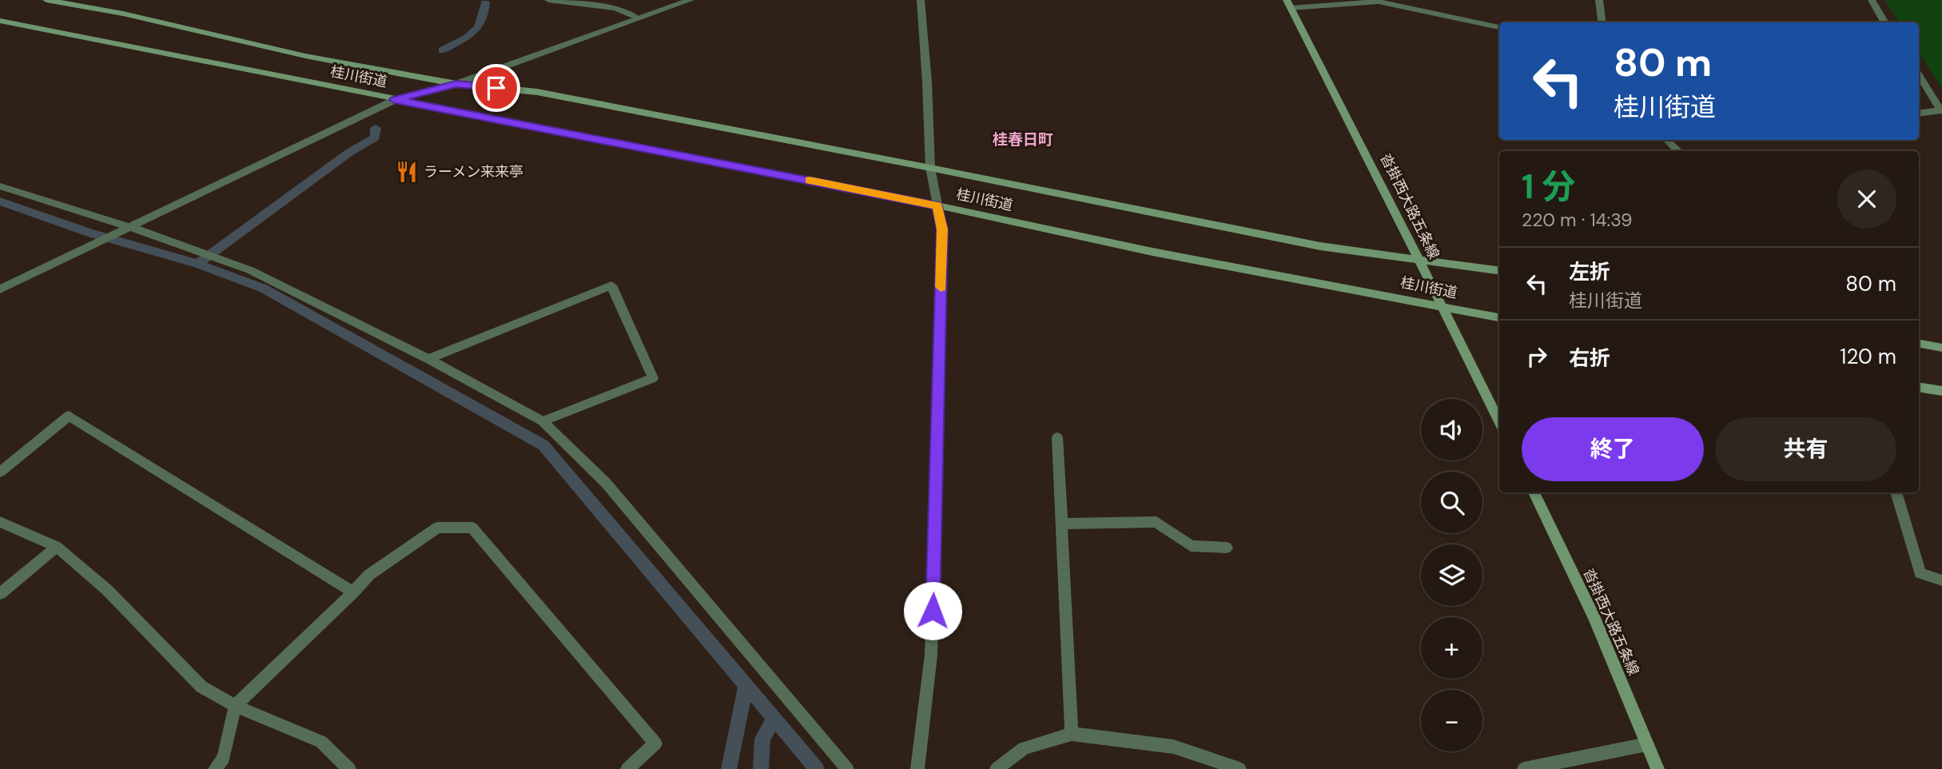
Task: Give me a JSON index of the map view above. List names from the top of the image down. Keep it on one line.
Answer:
{"streets":{"street":["桂川街道","沓掛西大路五条線"]},"crossings":[["桂川街道","沓掛西大路五条線"]],"districts":["桂春日町"],"places":{"restaurant":["ラーメン来来亭"]},"page":{"turn":["80 m","桂川街道"],"heading":["1 分","220 m · 14:39"],"list":[{"name":"左折","note":"桂川街道","value":"80 m"},{"name":"右折","value":"120 m"}],"map_buttons":["+","−"],"buttons":["終了","共有"]}}
